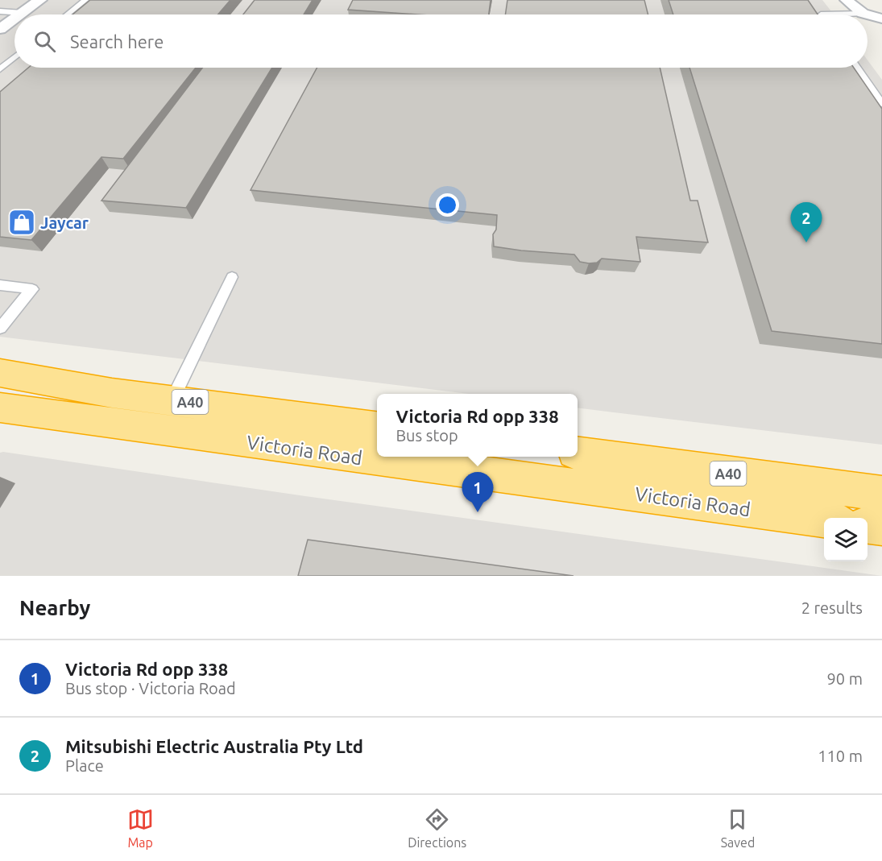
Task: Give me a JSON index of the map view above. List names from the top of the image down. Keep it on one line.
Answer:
{"streets":{"highway":["A40","Victoria Road"]},"places":{"shop":["Jaycar"]},"page":{"search":"Search here","pins":["2","1"],"popup":["Victoria Rd opp 338","Bus stop"],"heading":["Nearby","2 results"],"list":[{"mark":"1","name":"Victoria Rd opp 338","note":"Bus stop · Victoria Road","value":"90 m"},{"mark":"2","name":"Mitsubishi Electric Australia Pty Ltd","note":"Place","value":"110 m"}],"nav":["Map","Directions","Saved"]}}
